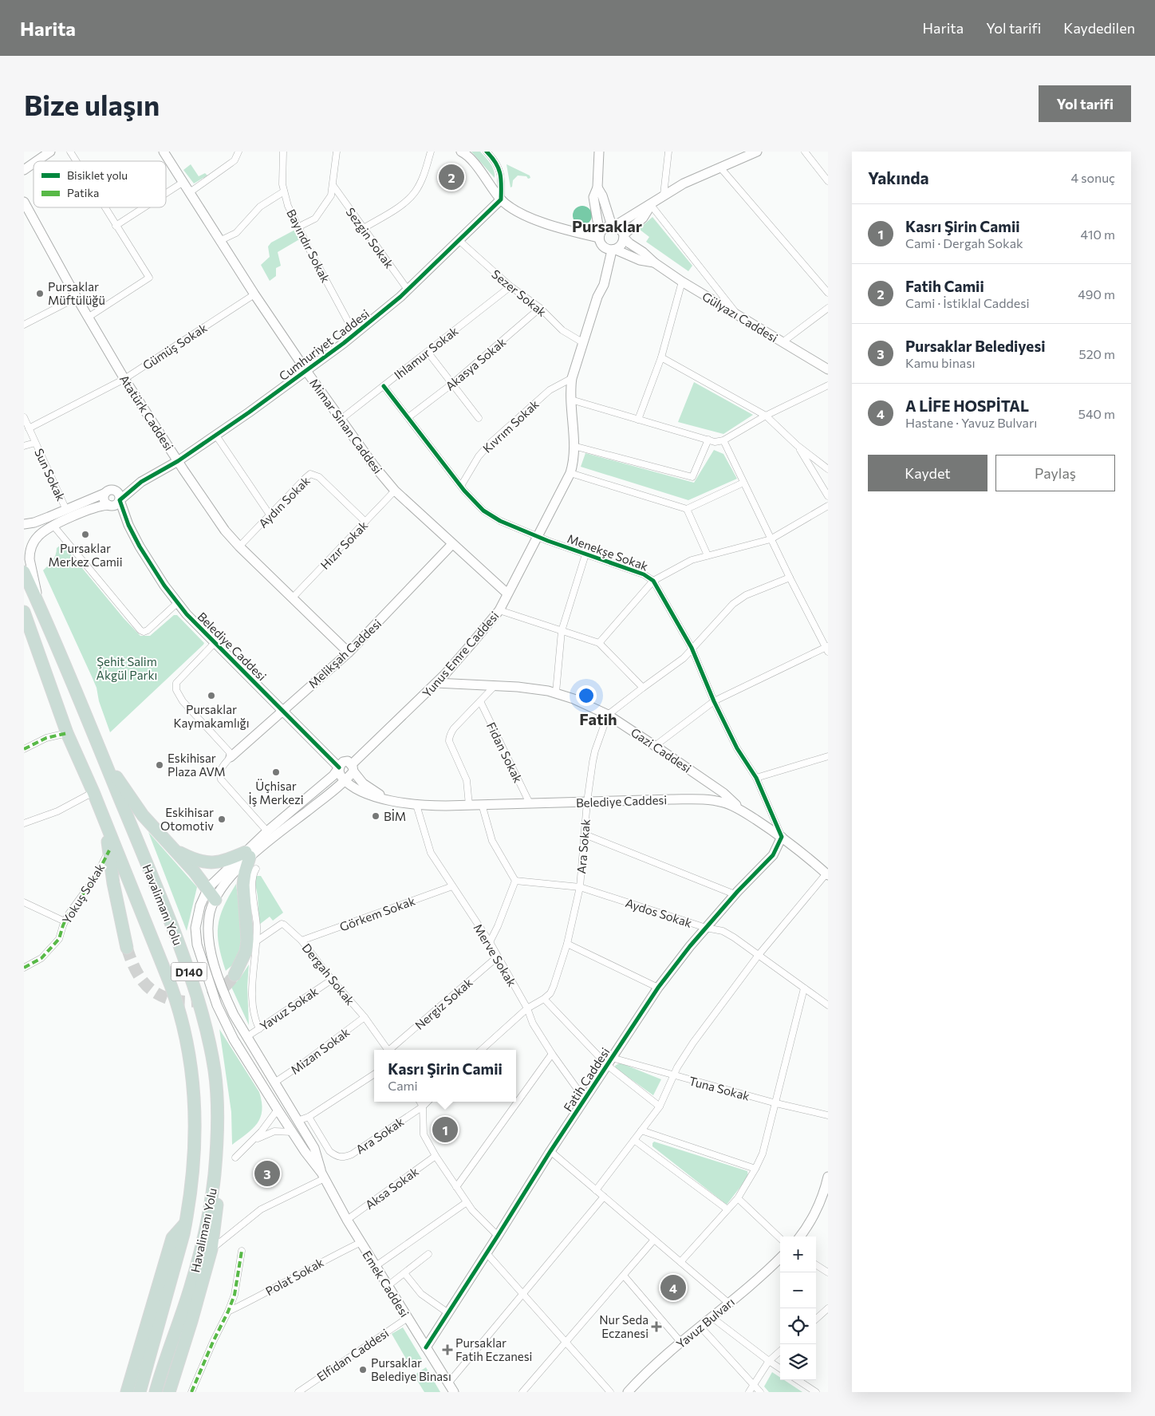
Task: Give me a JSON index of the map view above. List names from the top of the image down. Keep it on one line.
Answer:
{"streets":{"highway":["Havalimanı Yolu","D140"],"street":["Sezgin Sokak","Bayındır Sokak","Sezer Sokak","Gülyazı Caddesi","Cumhuriyet Caddesi","Gümüş Sokak","Ihlamur Sokak","Akasya Sokak","Atatürk Caddesi","Mimar Sinan Caddesi","Kıvrım Sokak","Sun Sokak","Aydın Sokak","Hızır Sokak","Menekşe Sokak","Belediye Caddesi","Melikşah Caddesi","Yunus Emre Caddesi","Gazi Caddesi","Fidan Sokak","Ara Sokak","Yokuş Sokak","Aydos Sokak","Görkem Sokak","Merve Sokak","Dergah Sokak","Nergiz Sokak","Yavuz Sokak","Mizan Sokak","Fatih Caddesi","Tuna Sokak","Aksa Sokak","Polat Sokak","Emek Caddesi","Yavuz Bulvarı","Elfidan Caddesi"]},"crossings":[["Sezgin Sokak","Cumhuriyet Caddesi"],["Bayındır Sokak","Cumhuriyet Caddesi"],["Sezer Sokak","Cumhuriyet Caddesi"],["Sezer Sokak","Ihlamur Sokak"],["Sezer Sokak","Akasya Sokak"],["Sezer Sokak","Yunus Emre Caddesi"],["Cumhuriyet Caddesi","Atatürk Caddesi"],["Cumhuriyet Caddesi","Mimar Sinan Caddesi"],["Gümüş Sokak","Atatürk Caddesi"],["Gümüş Sokak","Mimar Sinan Caddesi"],["Gümüş Sokak","Sun Sokak"],["Ihlamur Sokak","Mimar Sinan Caddesi"],["Ihlamur Sokak","Menekşe Sokak"],["Akasya Sokak","Menekşe Sokak"],["Atatürk Caddesi","Aydın Sokak"],["Atatürk Caddesi","Hızır Sokak"],["Atatürk Caddesi","Melikşah Caddesi"],["Mimar Sinan Caddesi","Hızır Sokak"],["Mimar Sinan Caddesi","Melikşah Caddesi"],["Mimar Sinan Caddesi","Yunus Emre Caddesi"],["Kıvrım Sokak","Menekşe Sokak"],["Kıvrım Sokak","Yunus Emre Caddesi"],["Aydın Sokak","Hızır Sokak"],["Menekşe Sokak","Belediye Caddesi"],["Menekşe Sokak","Yunus Emre Caddesi"],["Menekşe Sokak","Fatih Caddesi"],["Belediye Caddesi","Melikşah Caddesi"],["Belediye Caddesi","Yunus Emre Caddesi"],["Belediye Caddesi","Gazi Caddesi"],["Belediye Caddesi","Fidan Sokak"],["Belediye Caddesi","Ara Sokak"],["Belediye Caddesi","Merve Sokak"],["Belediye Caddesi","Fatih Caddesi"],["Yunus Emre Caddesi","Gazi Caddesi"],["Gazi Caddesi","Ara Sokak"],["Ara Sokak","Aydos Sokak"],["Ara Sokak","Merve Sokak"],["Aydos Sokak","Fatih Caddesi"],["Görkem Sokak","Merve Sokak"],["Görkem Sokak","Dergah Sokak"],["Merve Sokak","Nergiz Sokak"],["Merve Sokak","Fatih Caddesi"],["Dergah Sokak","Yavuz Sokak"],["Dergah Sokak","Mizan Sokak"],["Fatih Caddesi","Tuna Sokak"],["Fatih Caddesi","Emek Caddesi"],["Aksa Sokak","Emek Caddesi"],["Polat Sokak","Emek Caddesi"],["Emek Caddesi","Elfidan Caddesi"]],"districts":["Pursaklar","Fatih"],"parks":["Şehit Salim Akgül Parkı"],"places":{"other":["Pursaklar Müftülüğü","Pursaklar Merkez Camii","Pursaklar Kaymakamlığı","Eskihisar Plaza AVM","Üçhisar İş Merkezi","BİM","Eskihisar Otomotiv","Pursaklar Belediye Binası"],"health":["Nur Seda Eczanesi","Pursaklar Fatih Eczanesi"]},"legend":["Bisiklet yolu","Patika"],"page":{"header":"Harita","nav":["Harita","Yol tarifi","Kaydedilen"],"buttons":["Yol tarifi",["Kaydet","Paylaş"]],"title":"Bize ulaşın","heading":["Yakında","4 sonuç"],"pins":["2","1","3","4"],"list":[{"mark":"1","name":"Kasrı Şirin Camii","note":"Cami · Dergah Sokak","value":"410 m"},{"mark":"2","name":"Fatih Camii","note":"Cami · İstiklal Caddesi","value":"490 m"},{"mark":"3","name":"Pursaklar Belediyesi","note":"Kamu binası","value":"520 m"},{"mark":"4","name":"A LİFE HOSPİTAL","note":"Hastane · Yavuz Bulvarı","value":"540 m"}],"popup":["Kasrı Şirin Camii","Cami"],"map_buttons":["+","−"]}}
